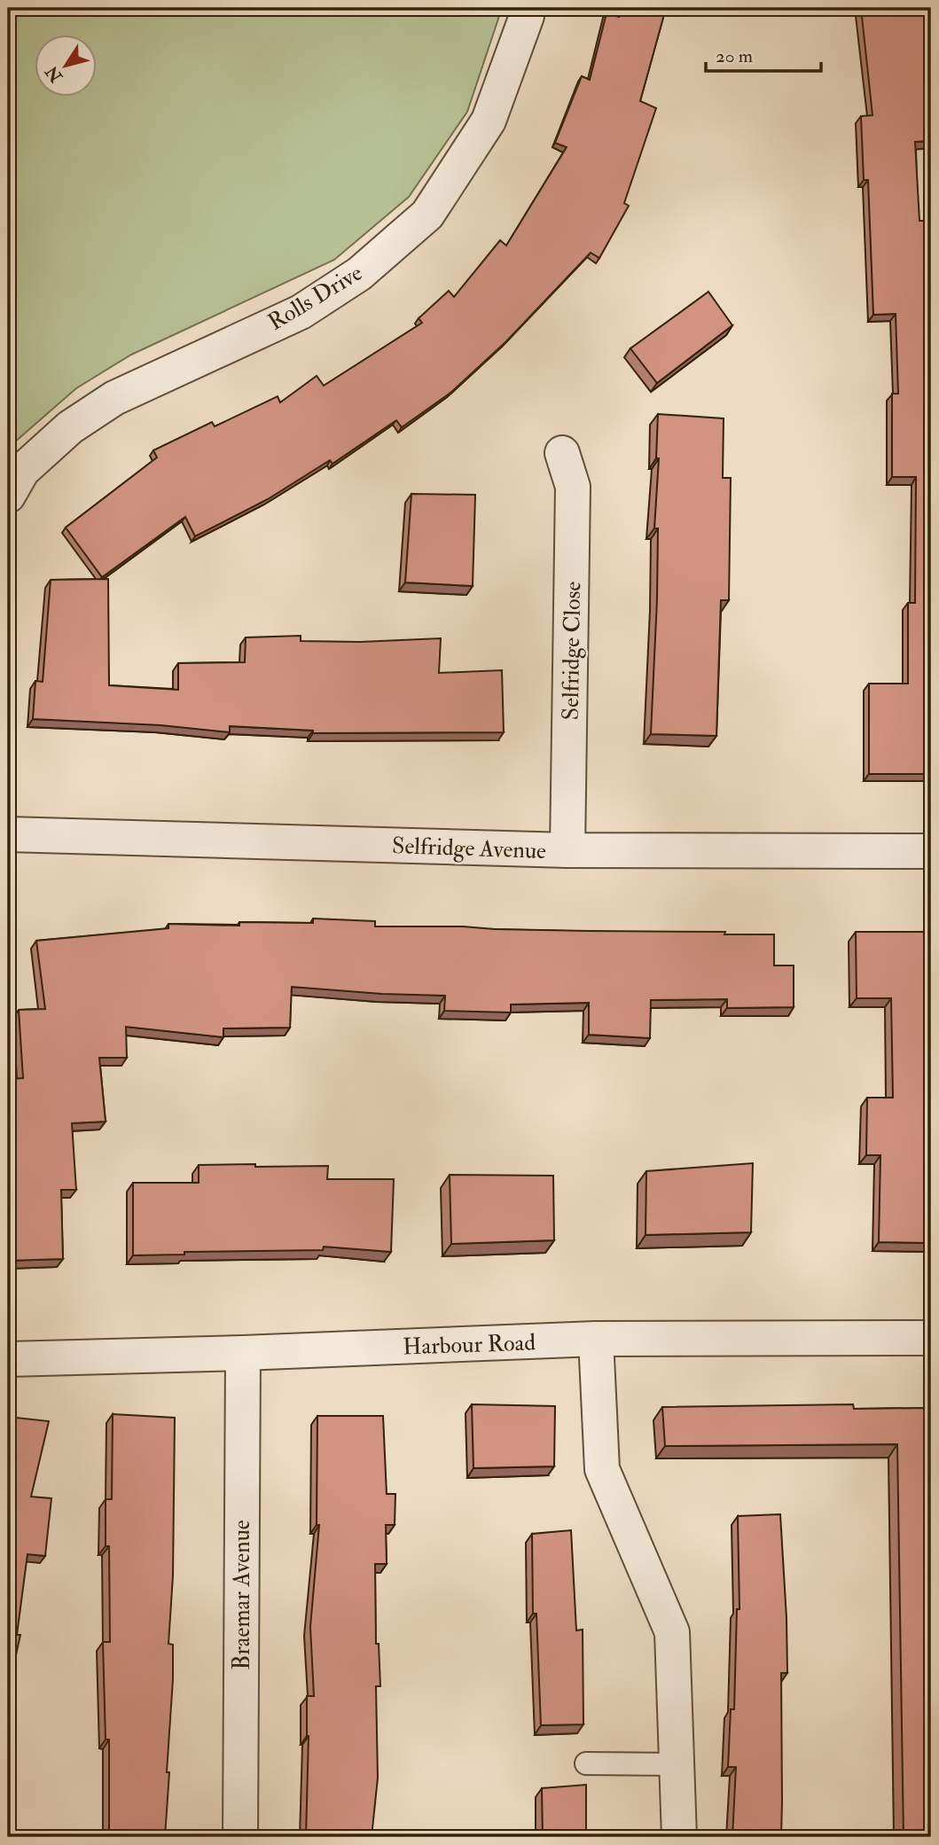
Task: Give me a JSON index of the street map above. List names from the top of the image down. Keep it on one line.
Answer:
{"streets":{"street":["Rolls Drive","Selfridge Close","Selfridge Avenue","Harbour Road","Braemar Avenue"]},"crossings":[["Selfridge Close","Selfridge Avenue"],["Harbour Road","Braemar Avenue"]],"scale_bar":"20 m","north":"bottom left"}
